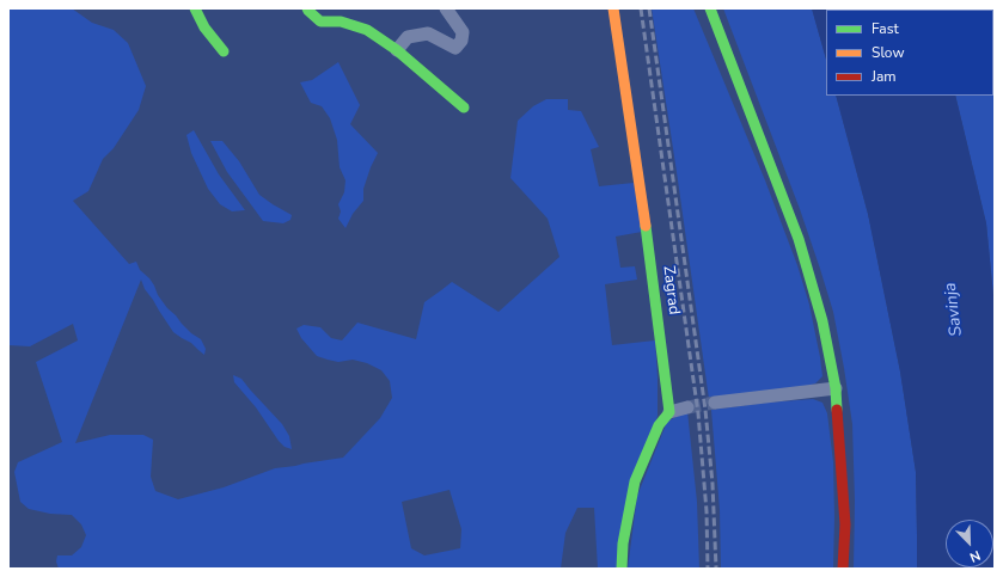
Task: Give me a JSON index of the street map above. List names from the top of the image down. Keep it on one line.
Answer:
{"streets":{"street":["Zagrad"]},"water":["Savinja"],"legend":["Fast","Slow","Jam"],"north":"bottom right"}
